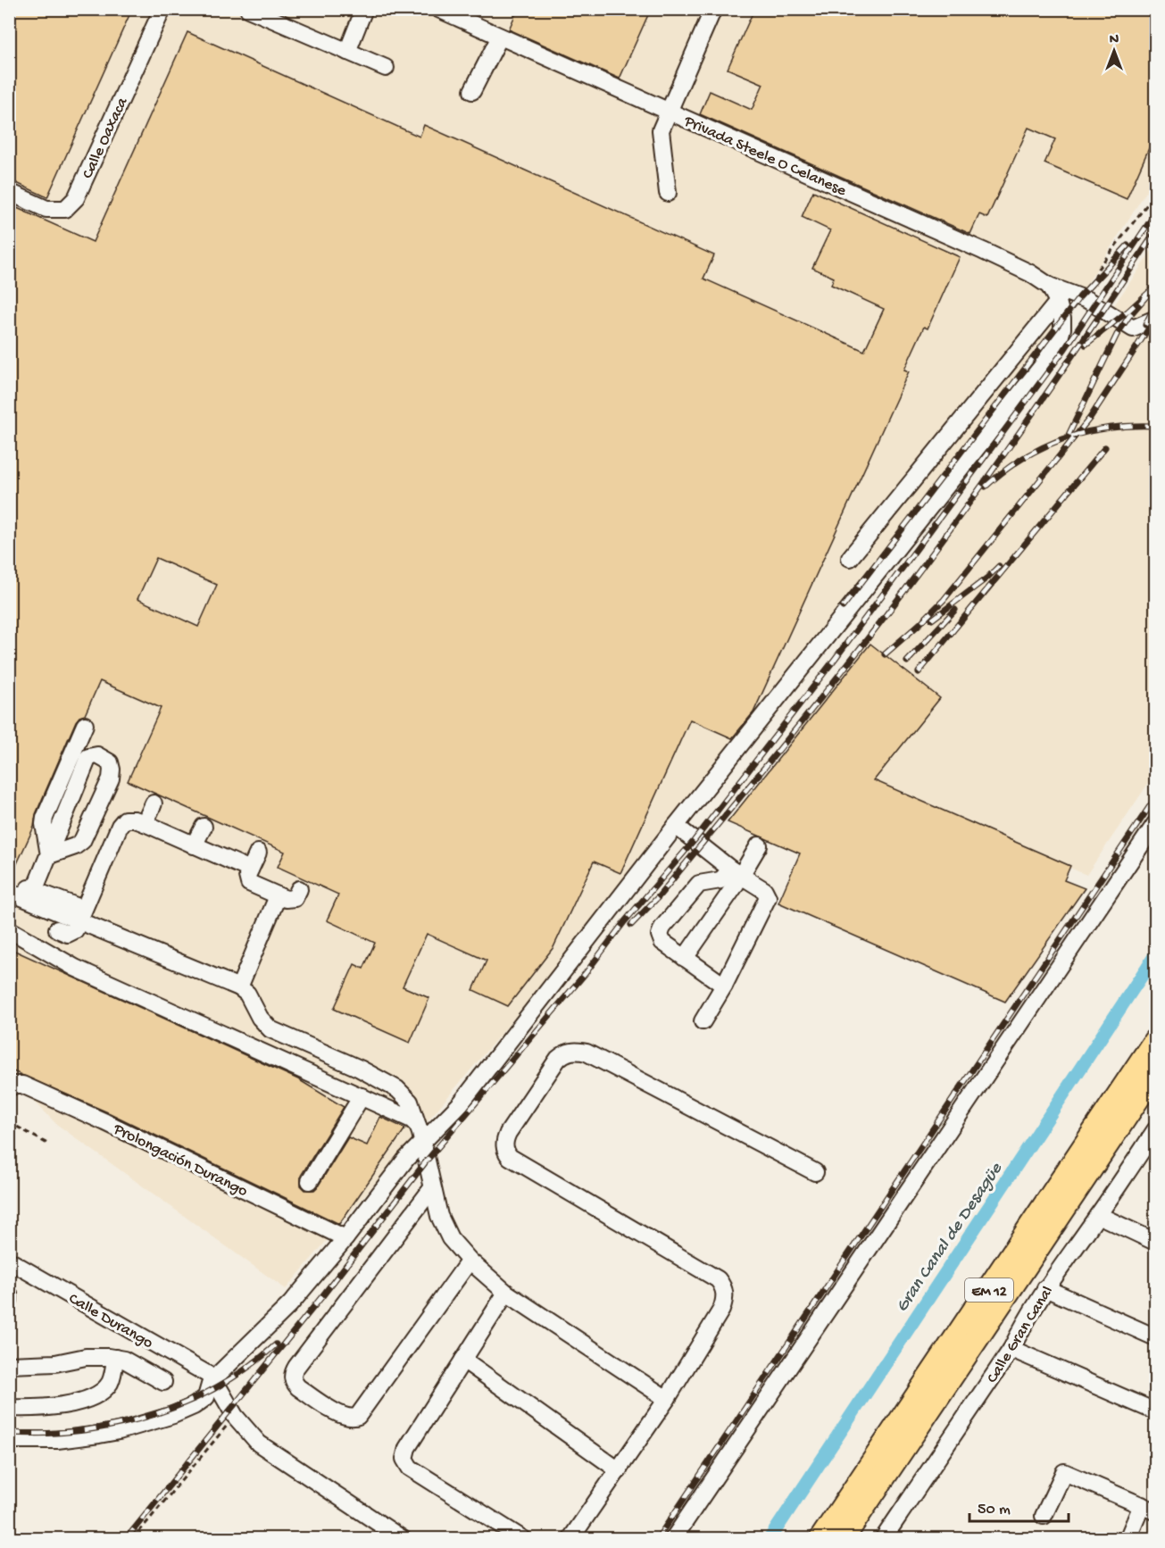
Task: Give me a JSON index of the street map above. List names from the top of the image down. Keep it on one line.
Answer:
{"streets":{"highway":["EM 12"],"street":["Calle Oaxaca","Privada Steele O Celanese","Prolongación Durango","Calle Durango","Calle Gran Canal"]},"water":["Gran Canal de Desagüe"],"scale_bar":"50 m","north":"top"}
